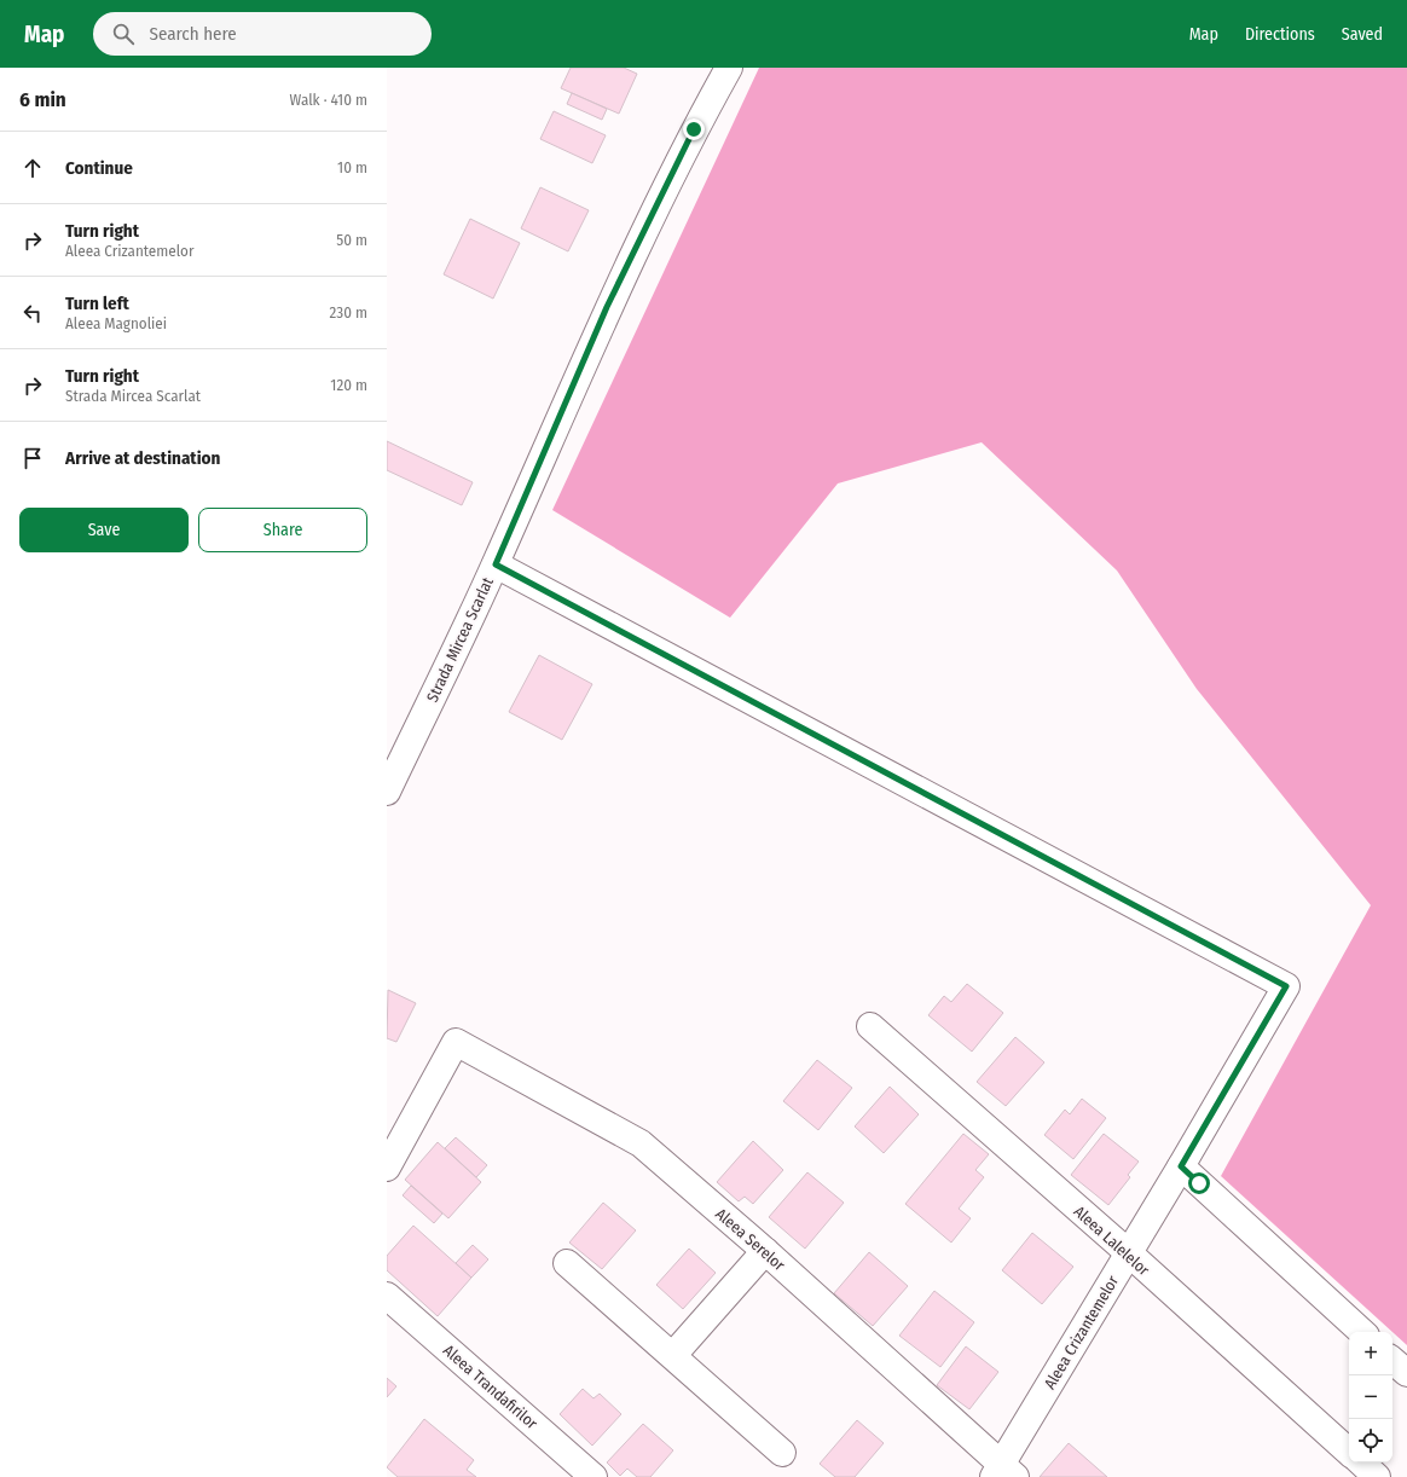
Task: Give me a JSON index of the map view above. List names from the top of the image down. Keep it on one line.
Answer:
{"streets":{"street":["Strada Mircea Scarlat","Aleea Serelor","Aleea Lalelelor","Aleea Crizantemelor","Aleea Trandafirilor"]},"crossings":[["Strada Mircea Scarlat","Aleea Crizantemelor"],["Aleea Serelor","Aleea Crizantemelor"],["Aleea Lalelelor","Aleea Crizantemelor"]],"page":{"header":"Map","search":"Search here","nav":["Map","Directions","Saved"],"heading":["6 min","Walk · 410 m"],"list":[["Continue","10 m"],["Turn right","Aleea Crizantemelor","50 m"],["Turn left","Aleea Magnoliei","230 m"],["Turn right","Strada Mircea Scarlat","120 m"],"Arrive at destination"],"buttons":["Save","Share"],"map_buttons":["+","−"]}}
